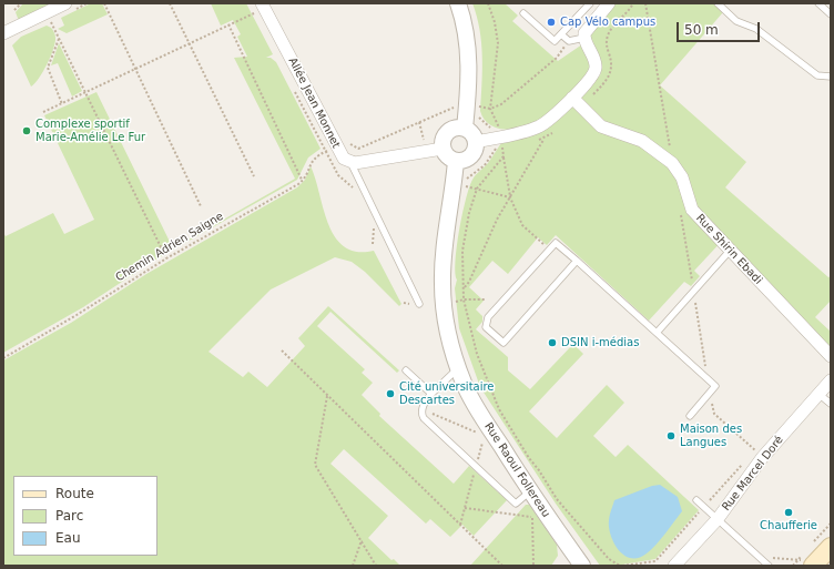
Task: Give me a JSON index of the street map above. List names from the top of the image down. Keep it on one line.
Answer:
{"streets":{"street":["Allée Jean Monnet","Rue Shirin Ebadi","Rue Raoul Follereau","Rue Marcel Doré"],"path":["Chemin Adrien Saigne"]},"places":["Cap Vélo campus","Complexe sportif Marie-Amélie Le Fur","DSIN i-médias","Cité universitaire Descartes","Maison des Langues","Chaufferie"],"legend":["Route","Parc","Eau"],"scale_bar":"50 m"}
